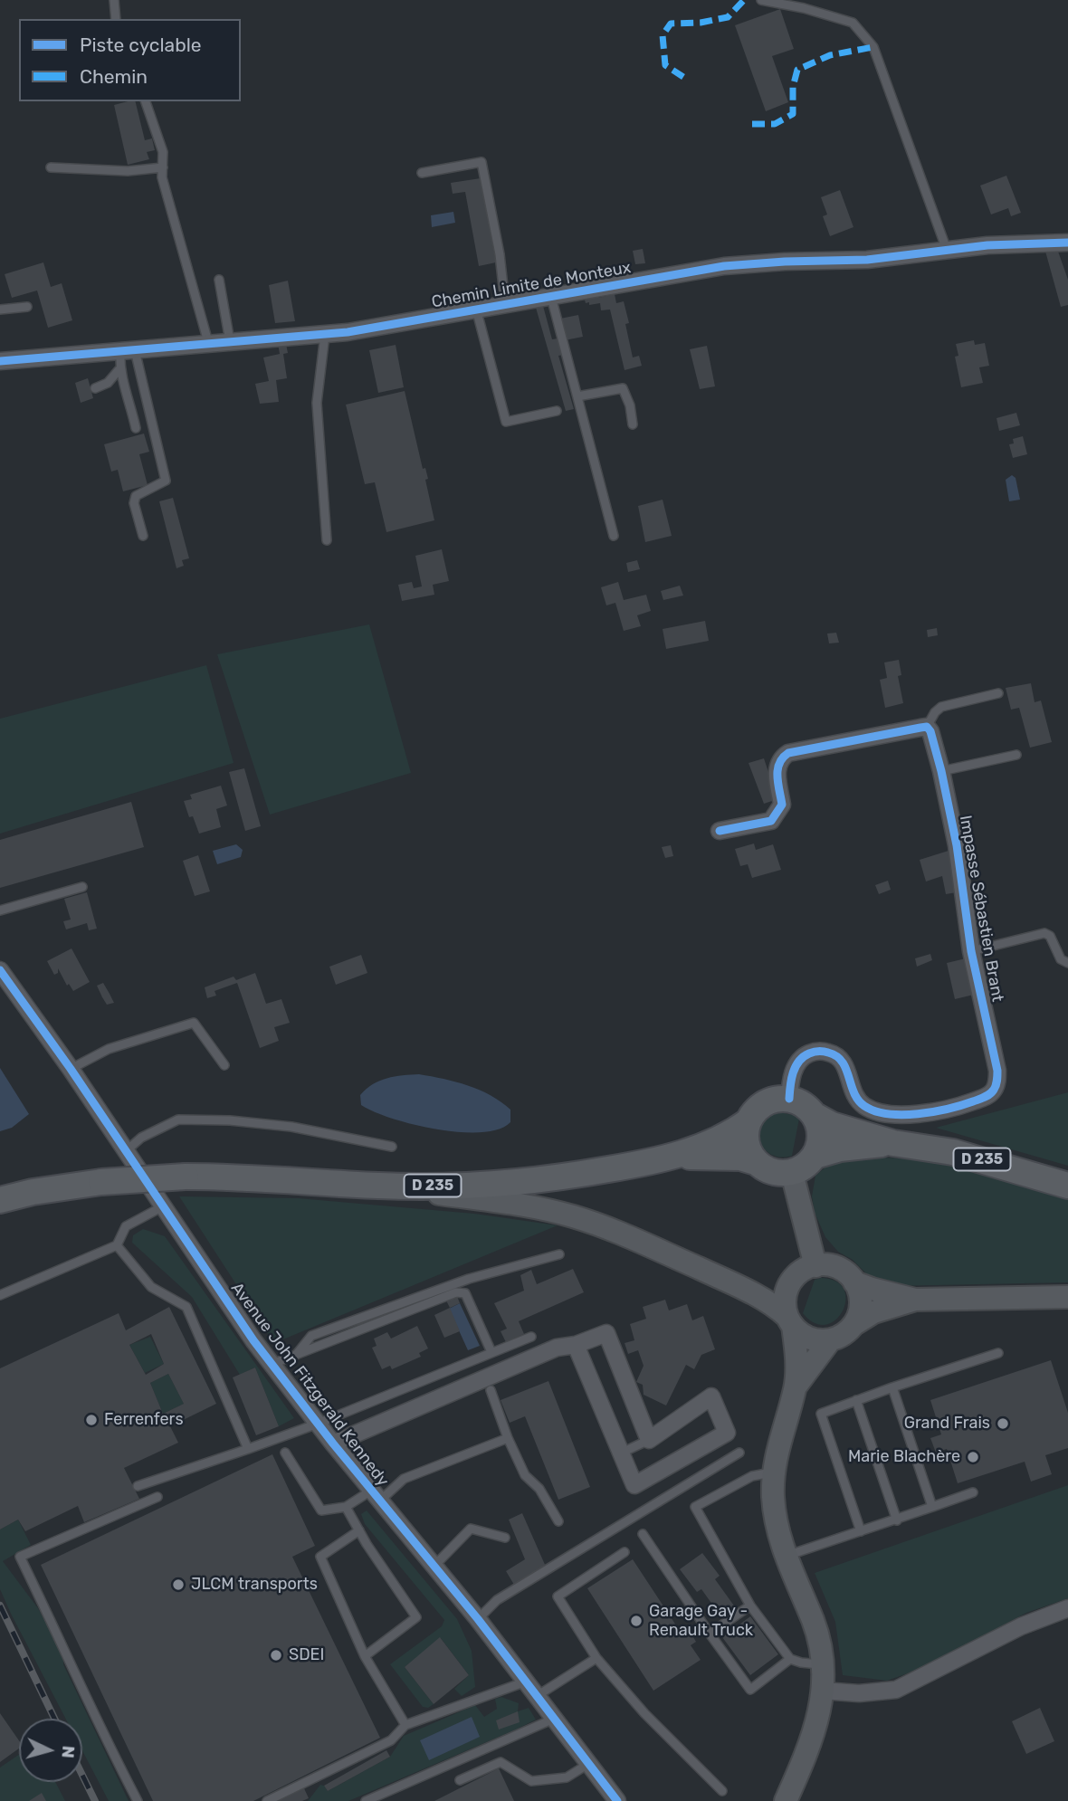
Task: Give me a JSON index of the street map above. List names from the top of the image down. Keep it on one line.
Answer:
{"streets":{"main road":["D 235"],"street":["Chemin Limite de Monteux","Impasse Sébastien Brant","Avenue John Fitzgerald Kennedy"]},"crossings":[["Impasse Sébastien Brant","D 235"]],"places":["Ferrenfers","Grand Frais","Marie Blachère","JLCM transports","Garage Gay - Renault Truck","SDEI"],"legend":["Piste cyclable","Chemin"],"north":"right"}
